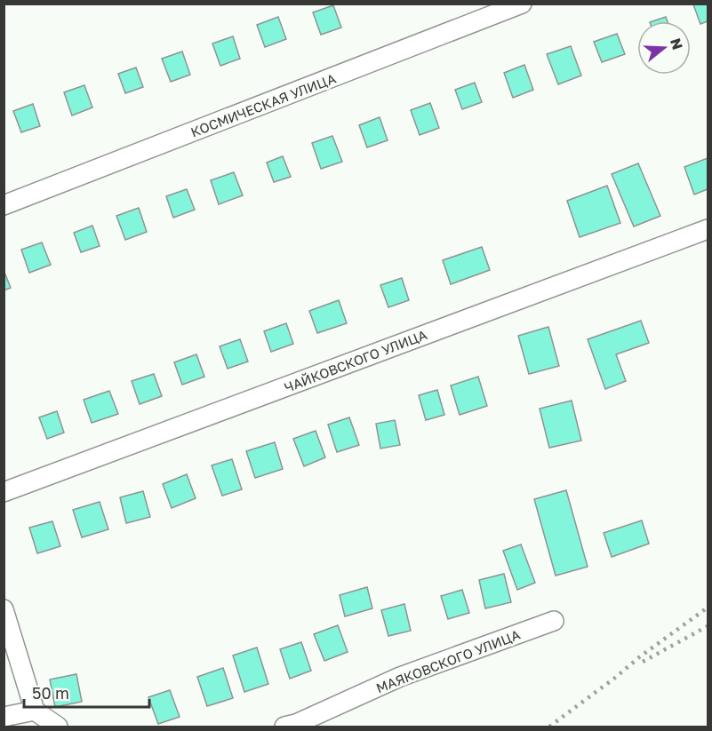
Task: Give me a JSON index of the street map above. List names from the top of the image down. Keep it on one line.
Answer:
{"streets":{"street":["КОСМИЧЕСКАЯ УЛИЦА","ЧАЙКОВСКОГО УЛИЦА","МАЯКОВСКОГО УЛИЦА"]},"scale_bar":"50 m","north":"right"}
